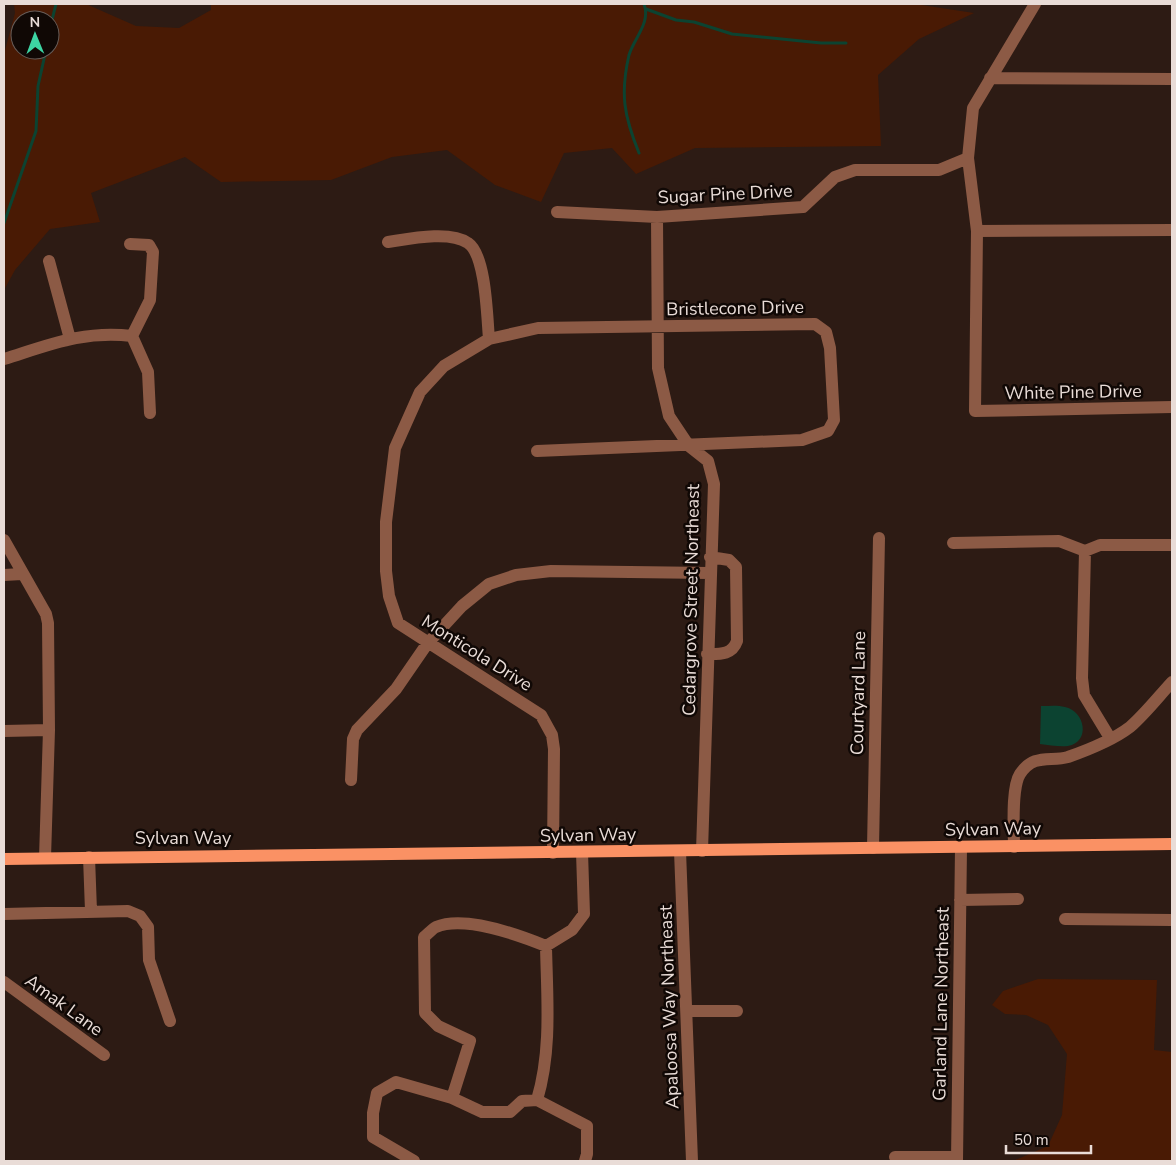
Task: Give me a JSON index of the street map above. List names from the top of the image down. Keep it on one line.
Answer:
{"streets":{"main road":["Sylvan Way"],"street":["Sugar Pine Drive","Bristlecone Drive","White Pine Drive","Cedargrove Street Northeast","Monticola Drive","Courtyard Lane","Garland Lane Northeast","Amak Lane","Apaloosa Way Northeast"]},"crossings":[["Sugar Pine Drive","Cedargrove Street Northeast"],["Bristlecone Drive","Cedargrove Street Northeast"],["Bristlecone Drive","Monticola Drive"],["Cedargrove Street Northeast","Sylvan Way"],["Monticola Drive","Sylvan Way"],["Courtyard Lane","Sylvan Way"],["Sylvan Way","Garland Lane Northeast"],["Sylvan Way","Apaloosa Way Northeast"]],"scale_bar":"50 m","north":"top"}
